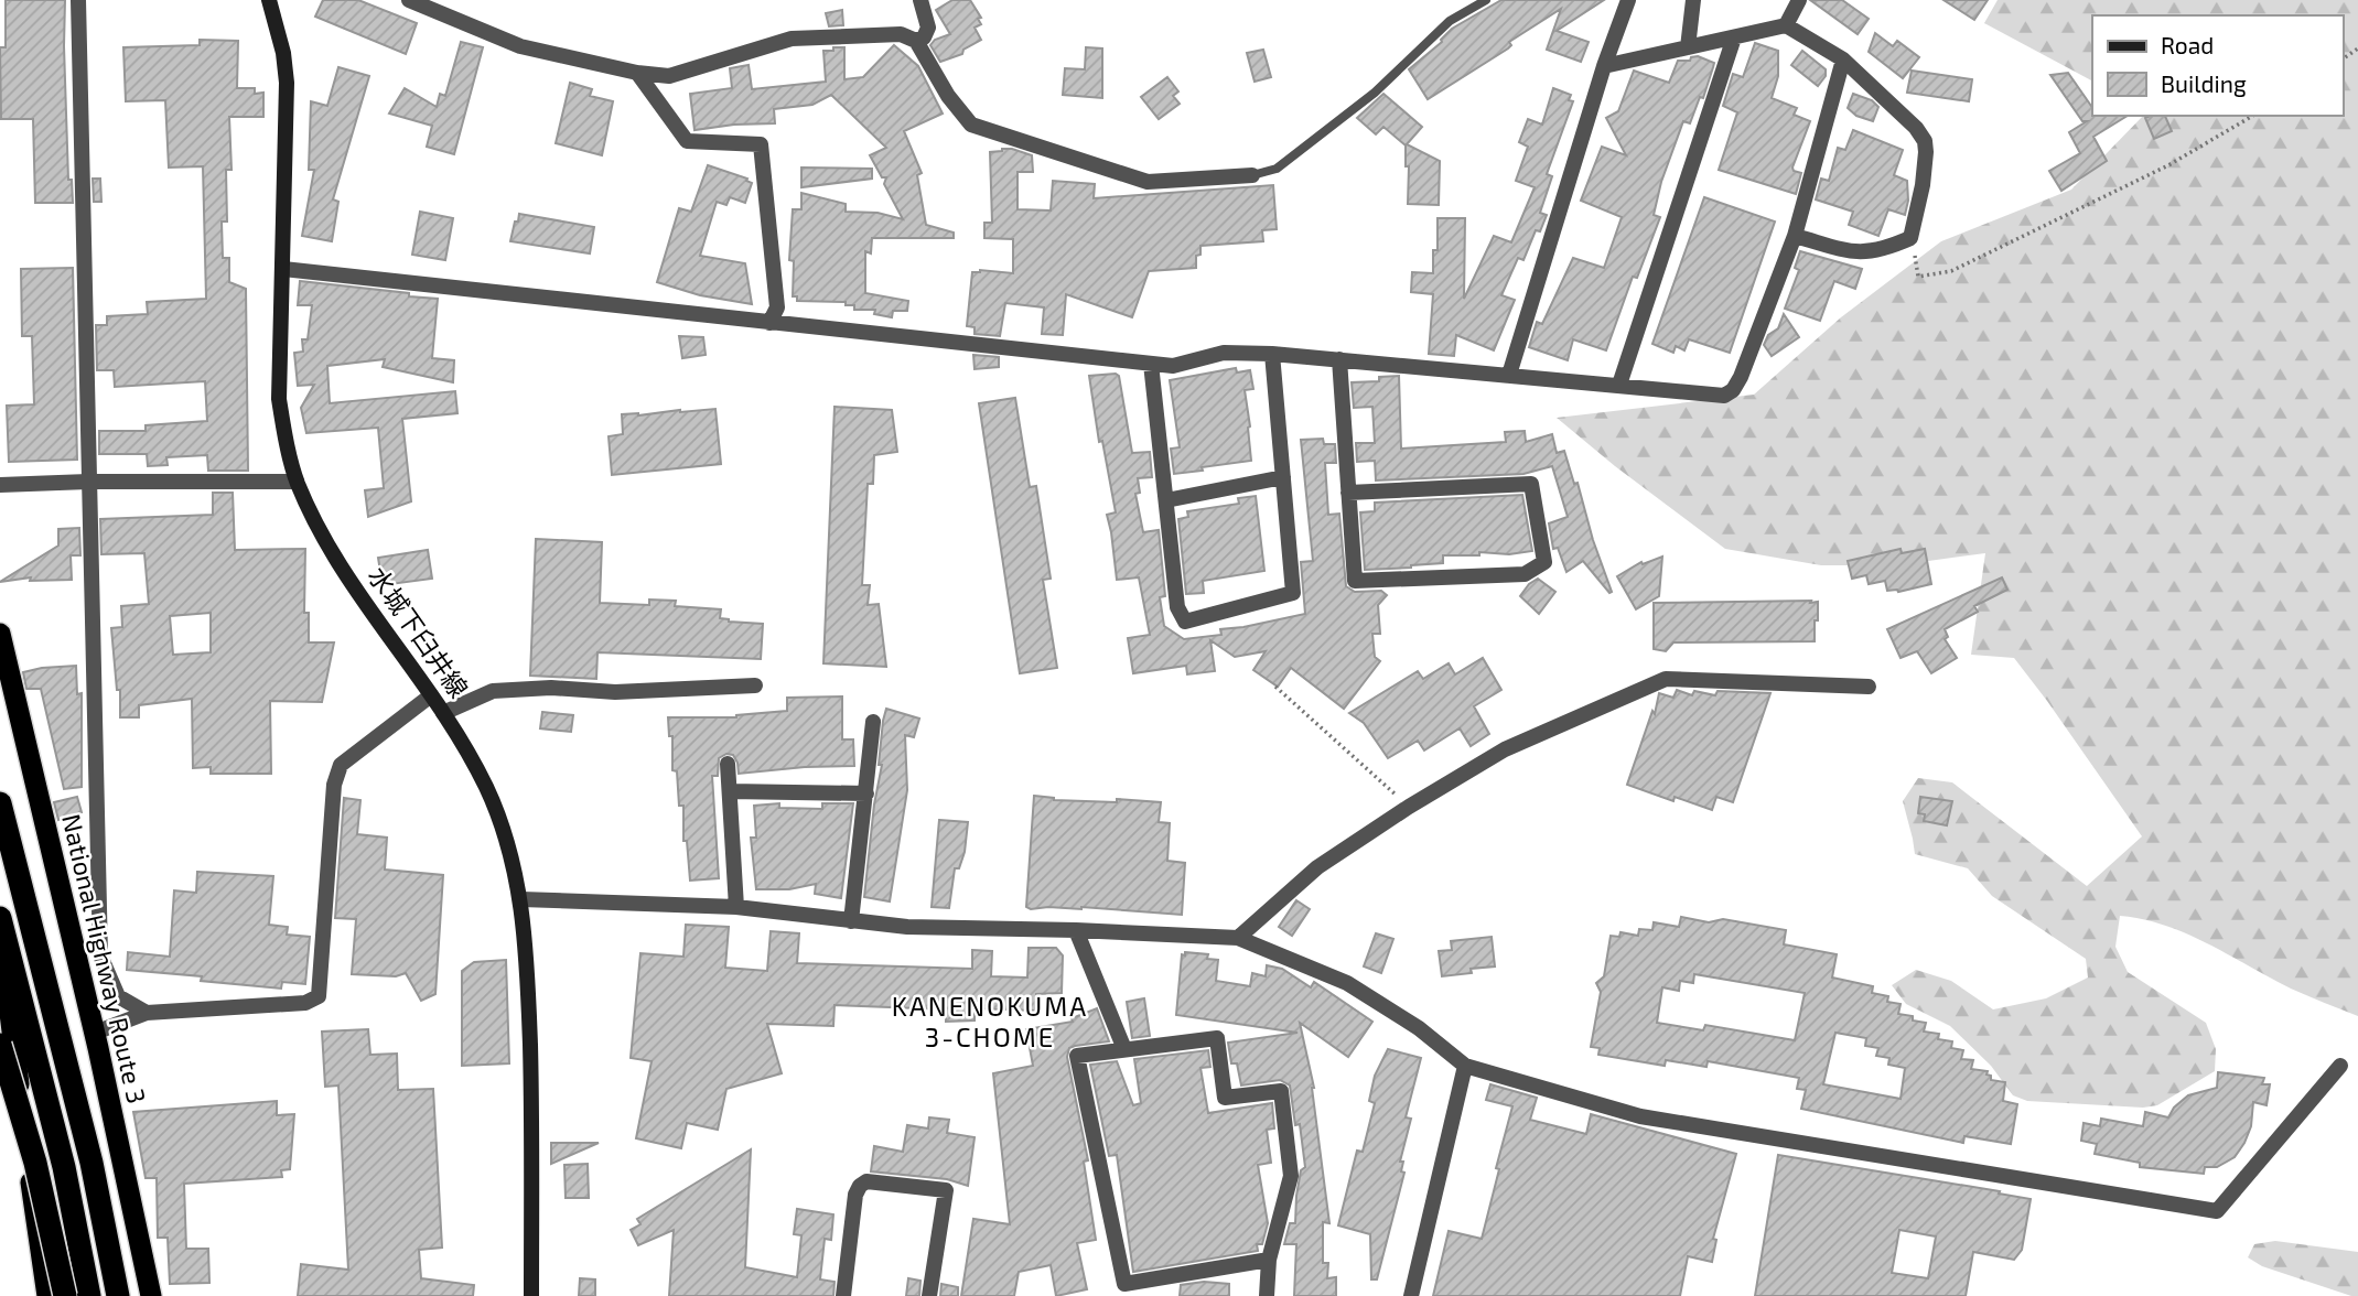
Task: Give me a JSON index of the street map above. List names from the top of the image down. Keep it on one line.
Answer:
{"streets":{"highway":["National Highway Route 3"],"main road":["水城下臼井線"]},"districts":["KANENOKUMA 3-CHOME"],"legend":["Road","Building"]}
